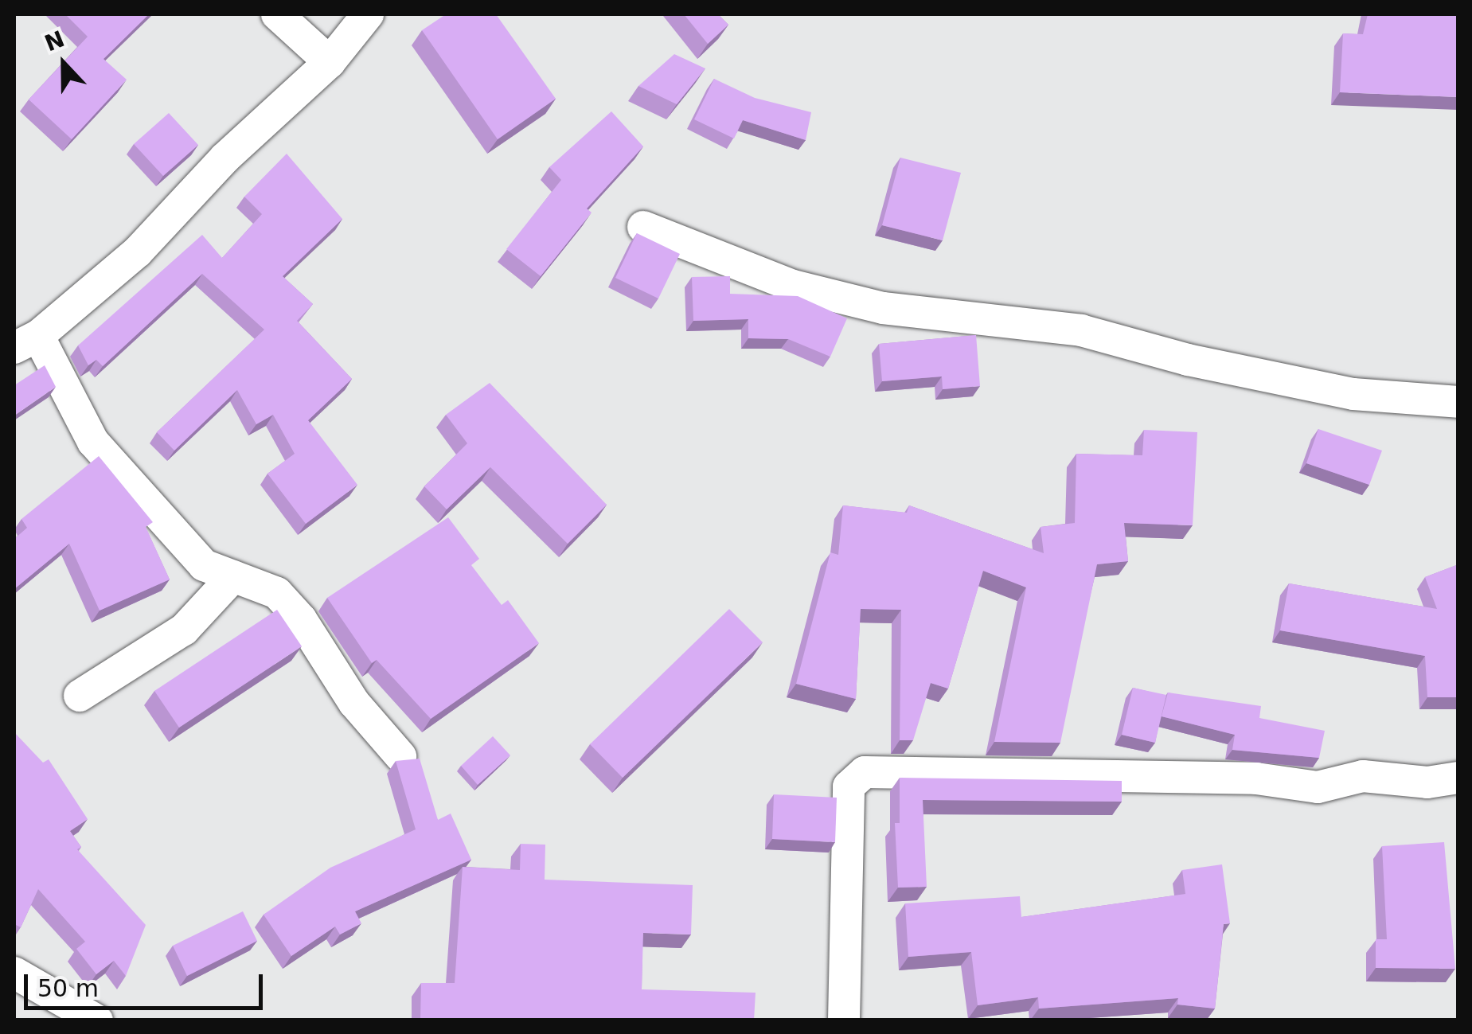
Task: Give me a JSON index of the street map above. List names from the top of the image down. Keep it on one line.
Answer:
{"scale_bar":"50 m","north":"top"}
